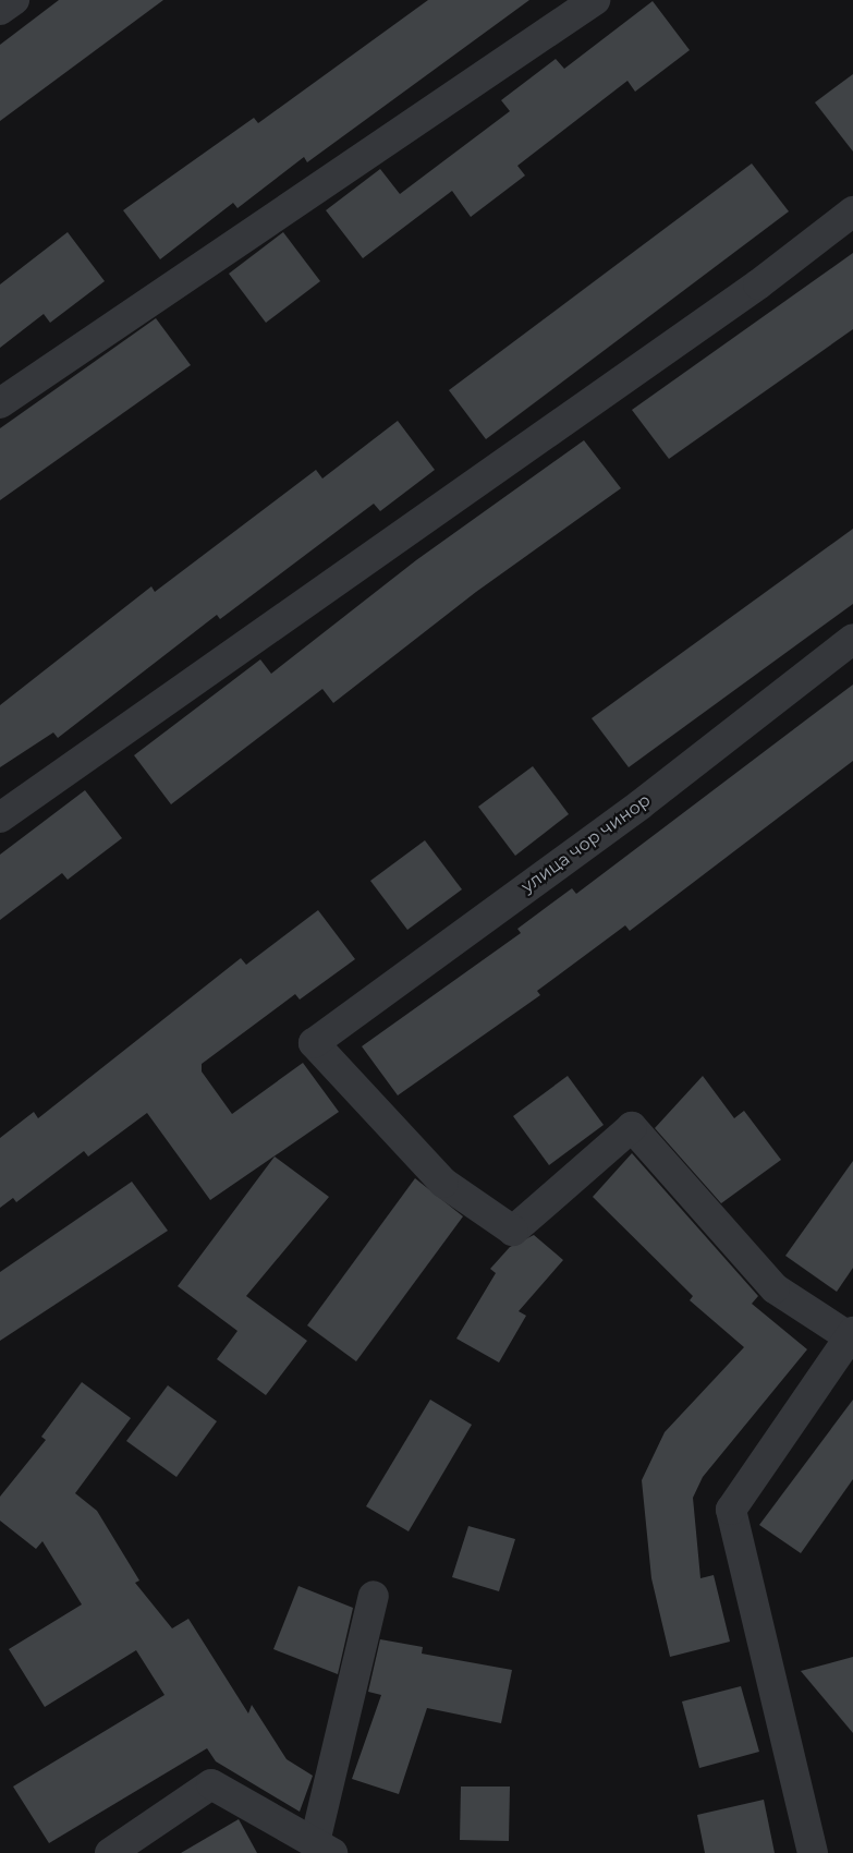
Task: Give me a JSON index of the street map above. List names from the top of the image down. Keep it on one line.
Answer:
{"streets":{"street":["улица чор чинор"]}}
